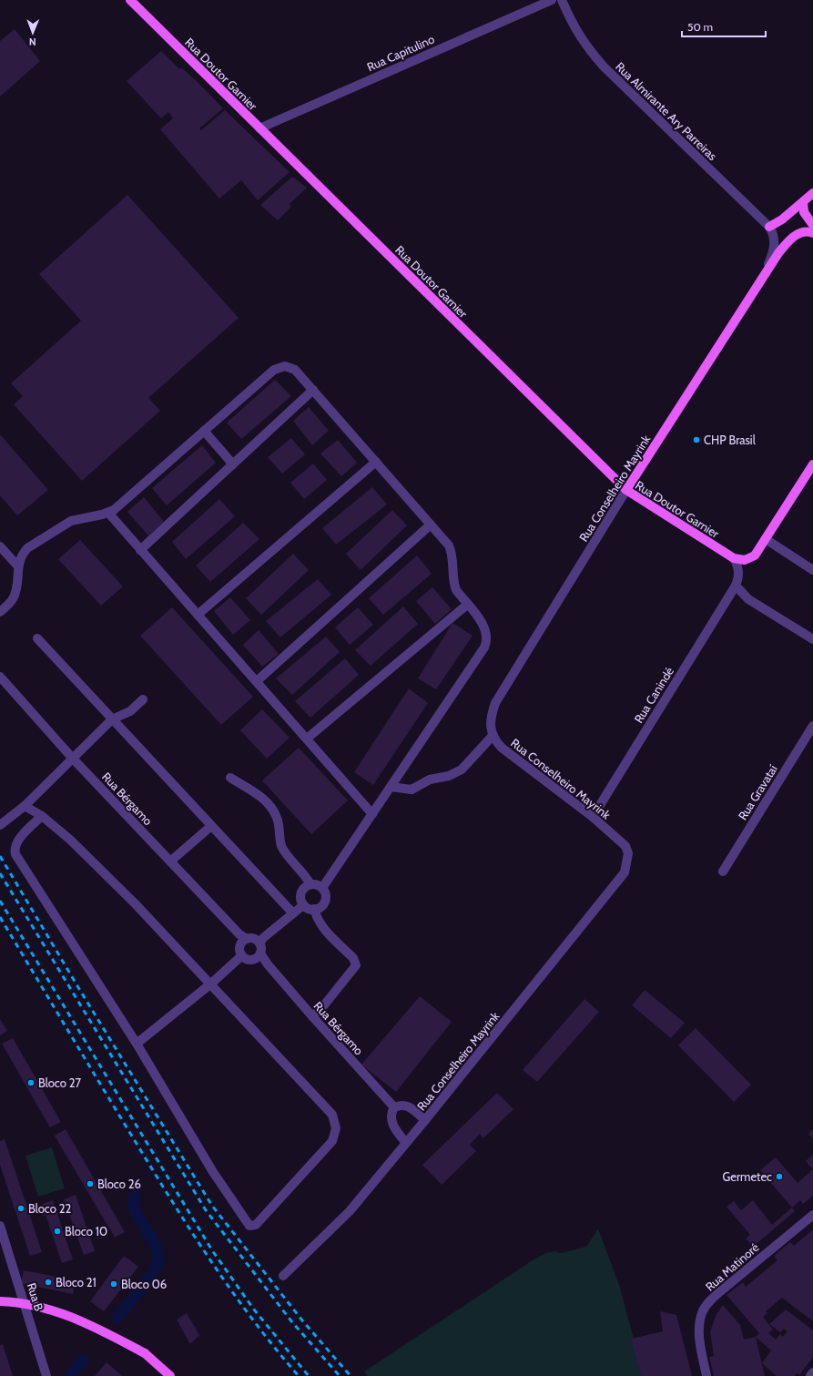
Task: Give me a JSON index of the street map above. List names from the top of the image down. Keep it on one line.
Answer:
{"streets":{"main road":["Rua Doutor Garnier","Rua Conselheiro Mayrink"],"street":["Rua Capitulino","Rua Almirante Ary Parreiras","Rua Canindé","Rua Gravataí","Rua Bérgamo","Rua Matinoré","Rua B"]},"crossings":[["Rua Capitulino","Rua Doutor Garnier"],["Rua Doutor Garnier","Rua Conselheiro Mayrink"],["Rua Almirante Ary Parreiras","Rua Conselheiro Mayrink"],["Rua Conselheiro Mayrink","Rua Canindé"]],"places":["CHP Brasil","Bloco 27","Germetec","Bloco 26","Bloco 22","Bloco 10","Bloco 21","Bloco 06"],"scale_bar":"50 m","north":"bottom"}
